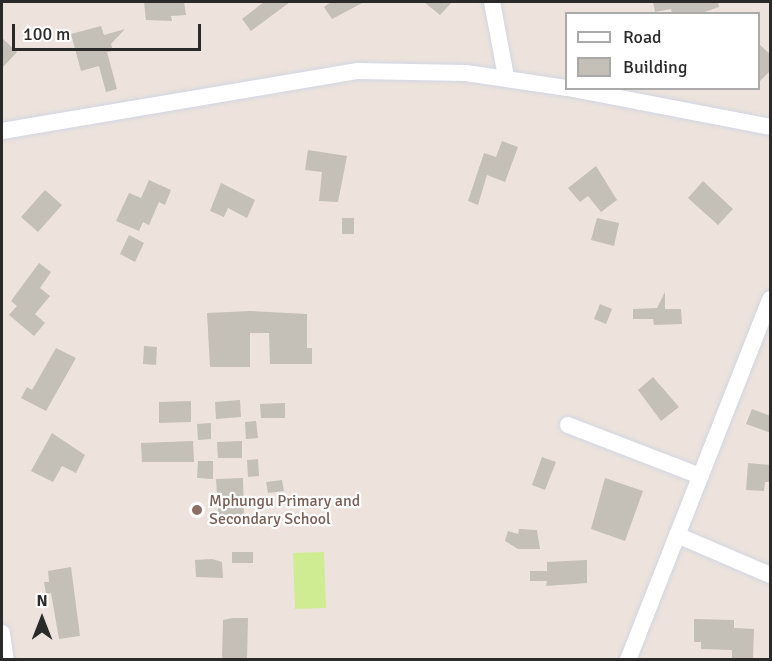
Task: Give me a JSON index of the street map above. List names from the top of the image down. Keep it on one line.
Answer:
{"places":["Mphungu Primary and Secondary School"],"legend":["Road","Building"],"scale_bar":"100 m","north":"top"}
